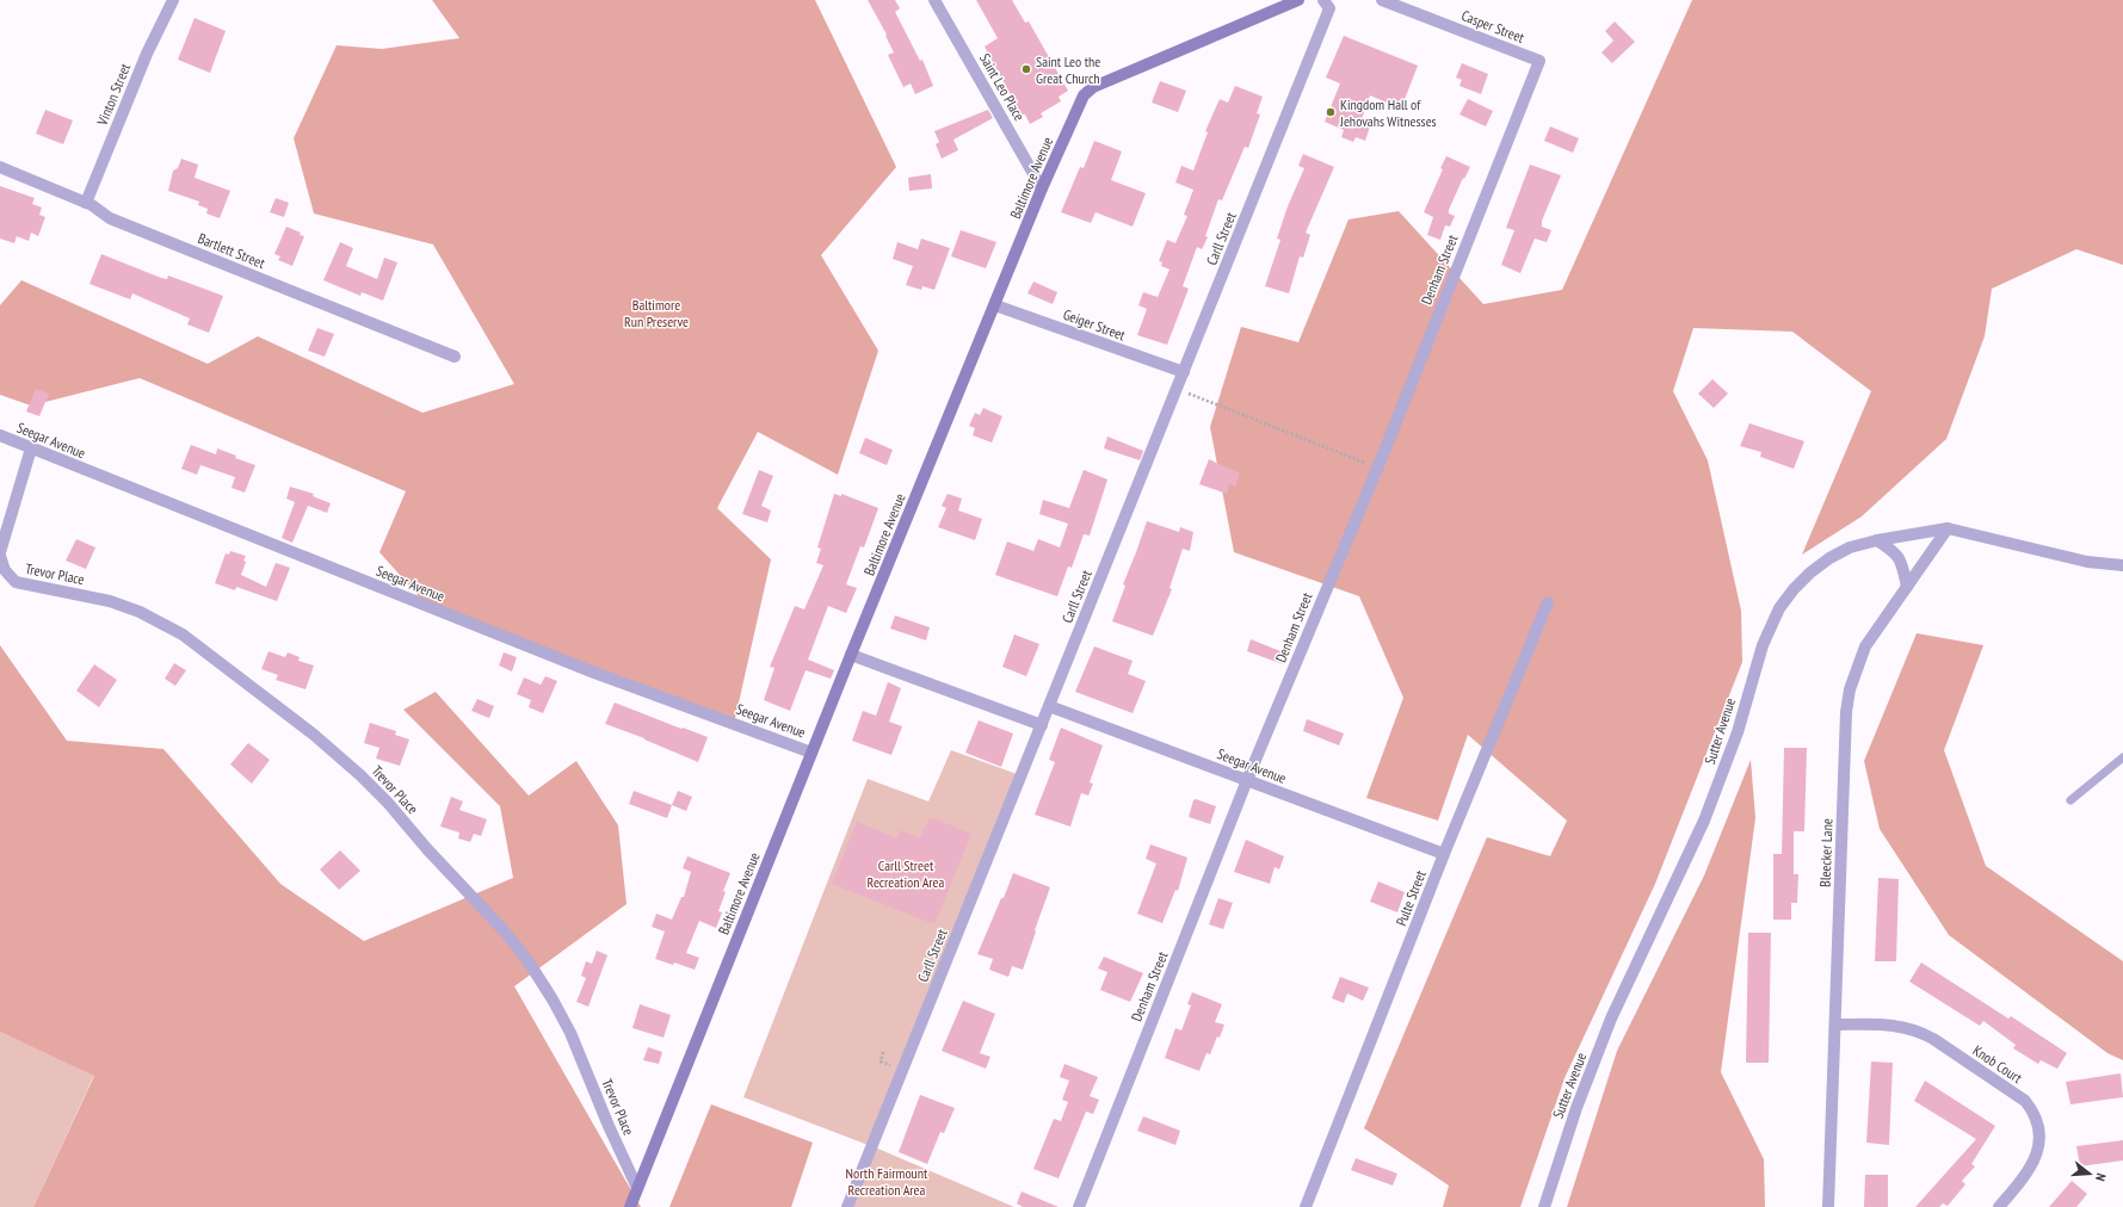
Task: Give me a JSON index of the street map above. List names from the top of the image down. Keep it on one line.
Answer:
{"streets":{"street":["Casper Street","Saint Leo Place","Vinton Street","Baltimore Avenue","Carll Street","Bartlett Street","Denham Street","Geiger Street","Seegar Avenue","Trevor Place","Sutter Avenue","Bleecker Lane","Pulte Street","Knob Court"]},"crossings":[["Casper Street","Denham Street"],["Saint Leo Place","Baltimore Avenue"],["Vinton Street","Bartlett Street"],["Baltimore Avenue","Geiger Street"],["Baltimore Avenue","Seegar Avenue"],["Baltimore Avenue","Trevor Place"],["Carll Street","Geiger Street"],["Carll Street","Seegar Avenue"],["Denham Street","Seegar Avenue"],["Seegar Avenue","Pulte Street"],["Sutter Avenue","Bleecker Lane"],["Bleecker Lane","Knob Court"]],"parks":["Baltimore Run Preserve","Carll Street Recreation Area","North Fairmount Recreation Area"],"places":["Saint Leo the Great Church","Kingdom Hall of Jehovahs Witnesses"],"north":"right"}
